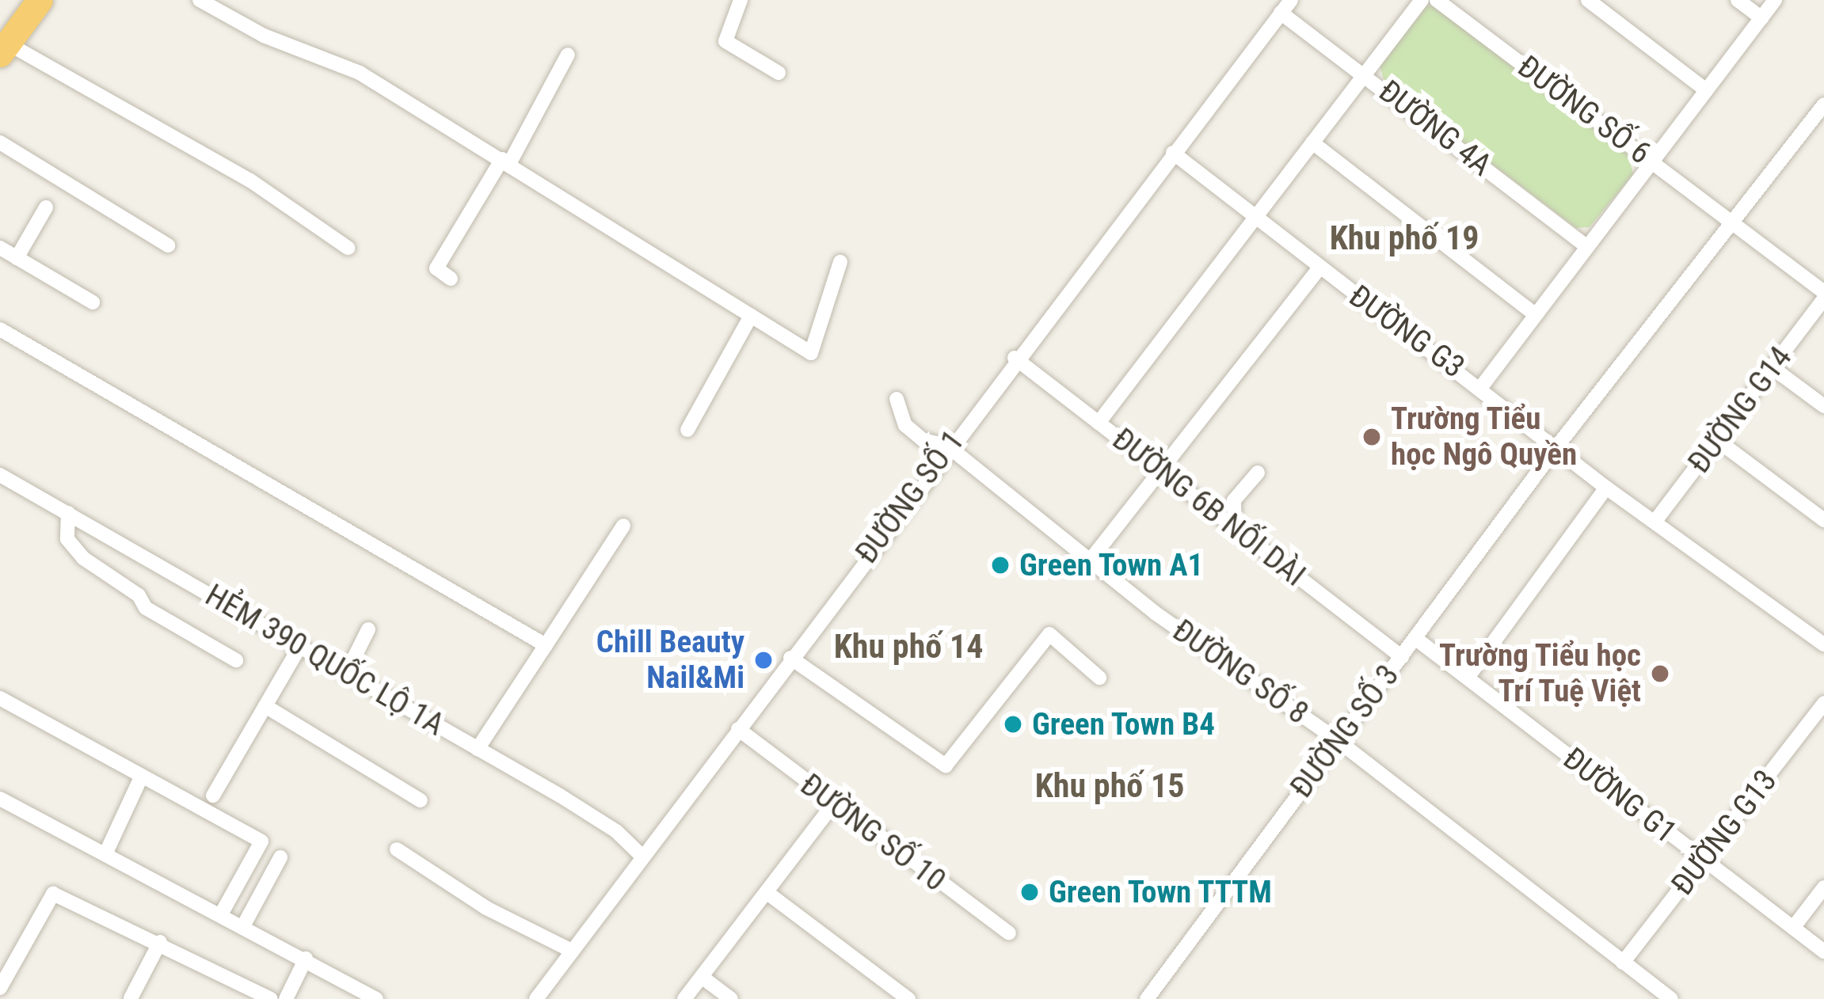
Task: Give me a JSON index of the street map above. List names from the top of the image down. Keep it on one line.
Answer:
{"streets":{"street":["ĐƯỜNG SỐ 6","ĐƯỜNG 4A","ĐƯỜNG G3","ĐƯỜNG G14","ĐƯỜNG SỐ 1","ĐƯỜNG 6B NỐI DÀI","HẺM 390 QUỐC LỘ 1A","ĐƯỜNG SỐ 8","ĐƯỜNG SỐ 3","ĐƯỜNG G1","ĐƯỜNG SỐ 10","ĐƯỜNG G13"]},"crossings":[["ĐƯỜNG SỐ 6","ĐƯỜNG G14"],["ĐƯỜNG SỐ 6","ĐƯỜNG SỐ 3"],["ĐƯỜNG 4A","ĐƯỜNG SỐ 1"],["ĐƯỜNG G3","ĐƯỜNG G14"],["ĐƯỜNG G3","ĐƯỜNG SỐ 1"],["ĐƯỜNG G3","ĐƯỜNG SỐ 3"],["ĐƯỜNG SỐ 1","ĐƯỜNG 6B NỐI DÀI"],["ĐƯỜNG SỐ 1","HẺM 390 QUỐC LỘ 1A"],["ĐƯỜNG SỐ 1","ĐƯỜNG SỐ 8"],["ĐƯỜNG SỐ 1","ĐƯỜNG SỐ 10"],["ĐƯỜNG 6B NỐI DÀI","ĐƯỜNG SỐ 3"],["ĐƯỜNG SỐ 8","ĐƯỜNG SỐ 3"],["ĐƯỜNG SỐ 8","ĐƯỜNG G13"],["ĐƯỜNG SỐ 3","ĐƯỜNG G1"],["ĐƯỜNG G1","ĐƯỜNG G13"]],"districts":["Khu phố 19","Khu phố 14","Khu phố 15"],"places":["Trường Tiểu học Ngô Quyền","Green Town A1","Chill Beauty Nail&Mi","Trường Tiểu học Trí Tuệ Việt","Green Town B4","Green Town TTTM"]}
